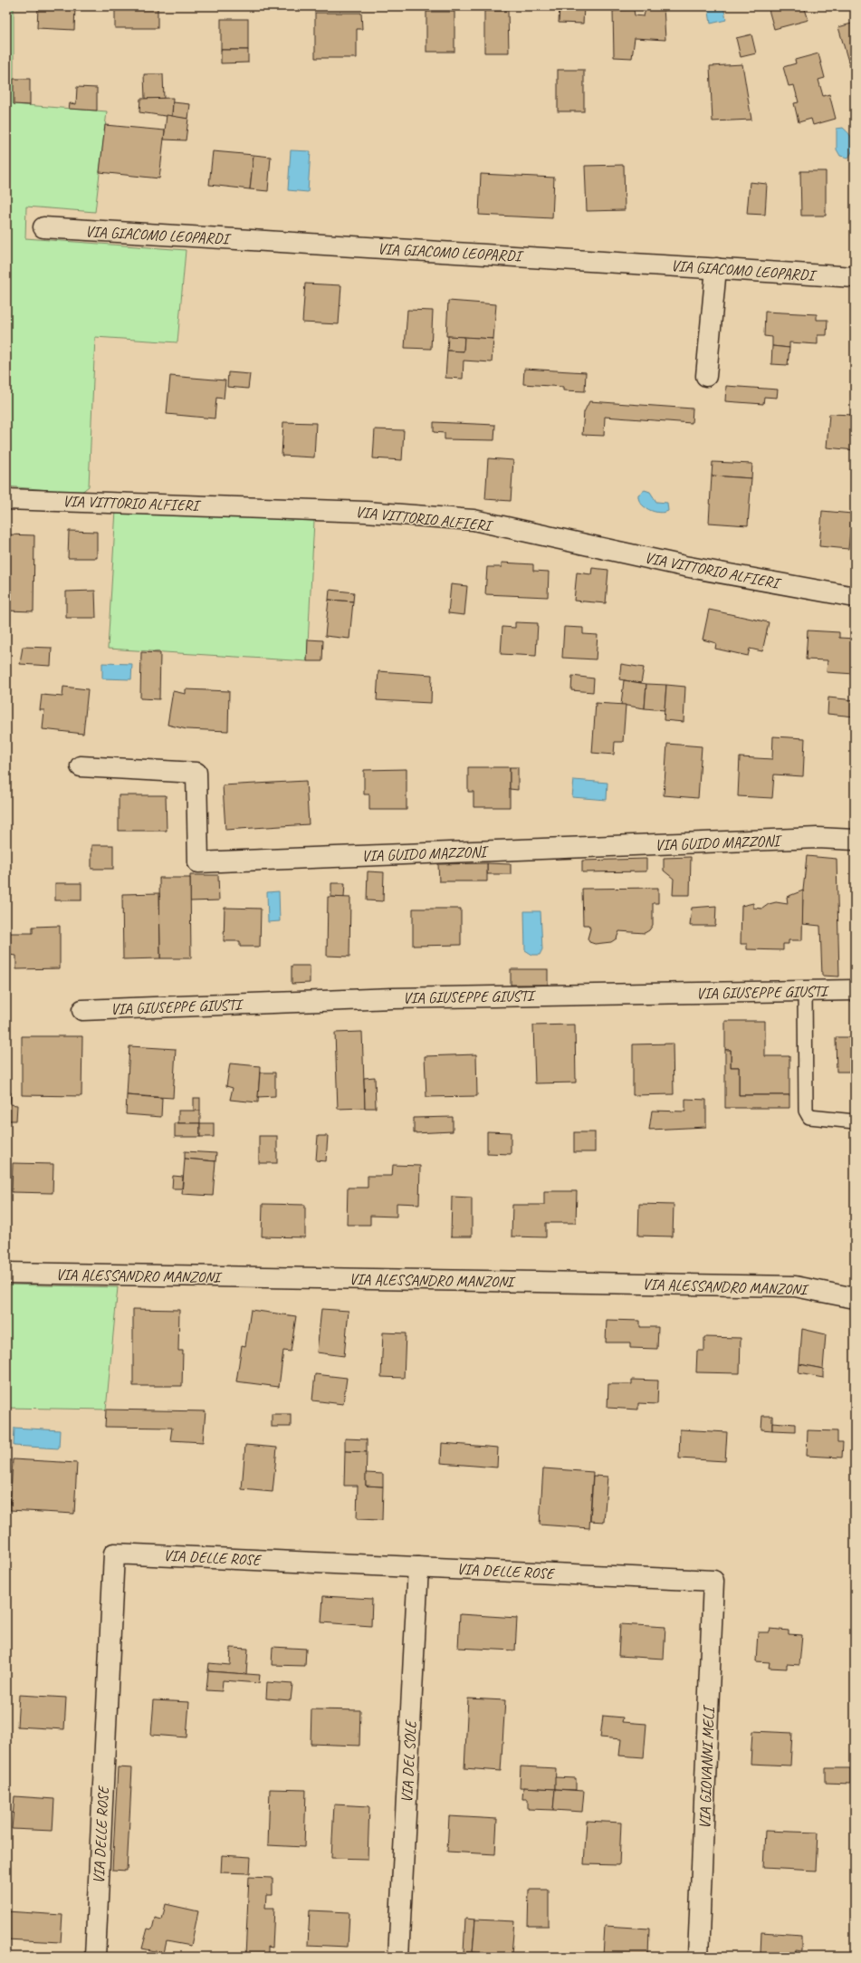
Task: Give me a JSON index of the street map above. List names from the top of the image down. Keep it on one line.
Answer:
{"streets":{"street":["VIA GIACOMO LEOPARDI","VIA VITTORIO ALFIERI","VIA GUIDO MAZZONI","VIA GIUSEPPE GIUSTI","VIA ALESSANDRO MANZONI","VIA DELLE ROSE","VIA DEL SOLE","VIA GIOVANNI MELI"]},"crossings":[["VIA DELLE ROSE","VIA DEL SOLE"],["VIA DELLE ROSE","VIA GIOVANNI MELI"]]}
